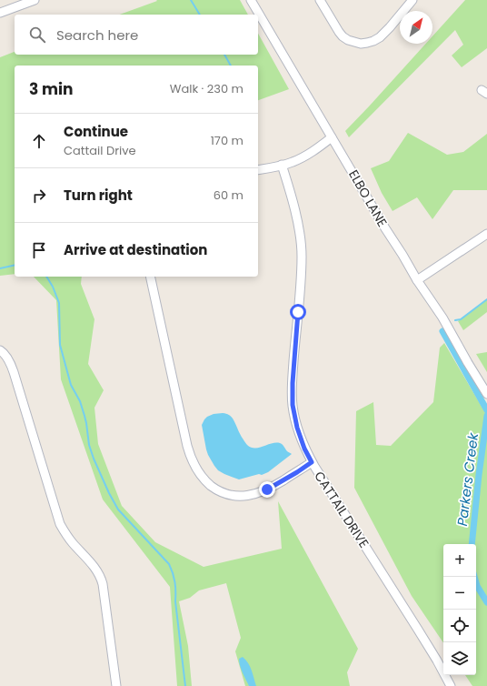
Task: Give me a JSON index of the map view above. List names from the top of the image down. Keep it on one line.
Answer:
{"streets":{"street":["ELBO LANE","CATTAIL DRIVE"]},"water":["Parkers Creek"],"north":"top right","page":{"search":"Search here","heading":["3 min","Walk · 230 m"],"list":[["Continue","Cattail Drive","170 m"],["Turn right","60 m"],"Arrive at destination"],"map_buttons":["+","−"]}}
